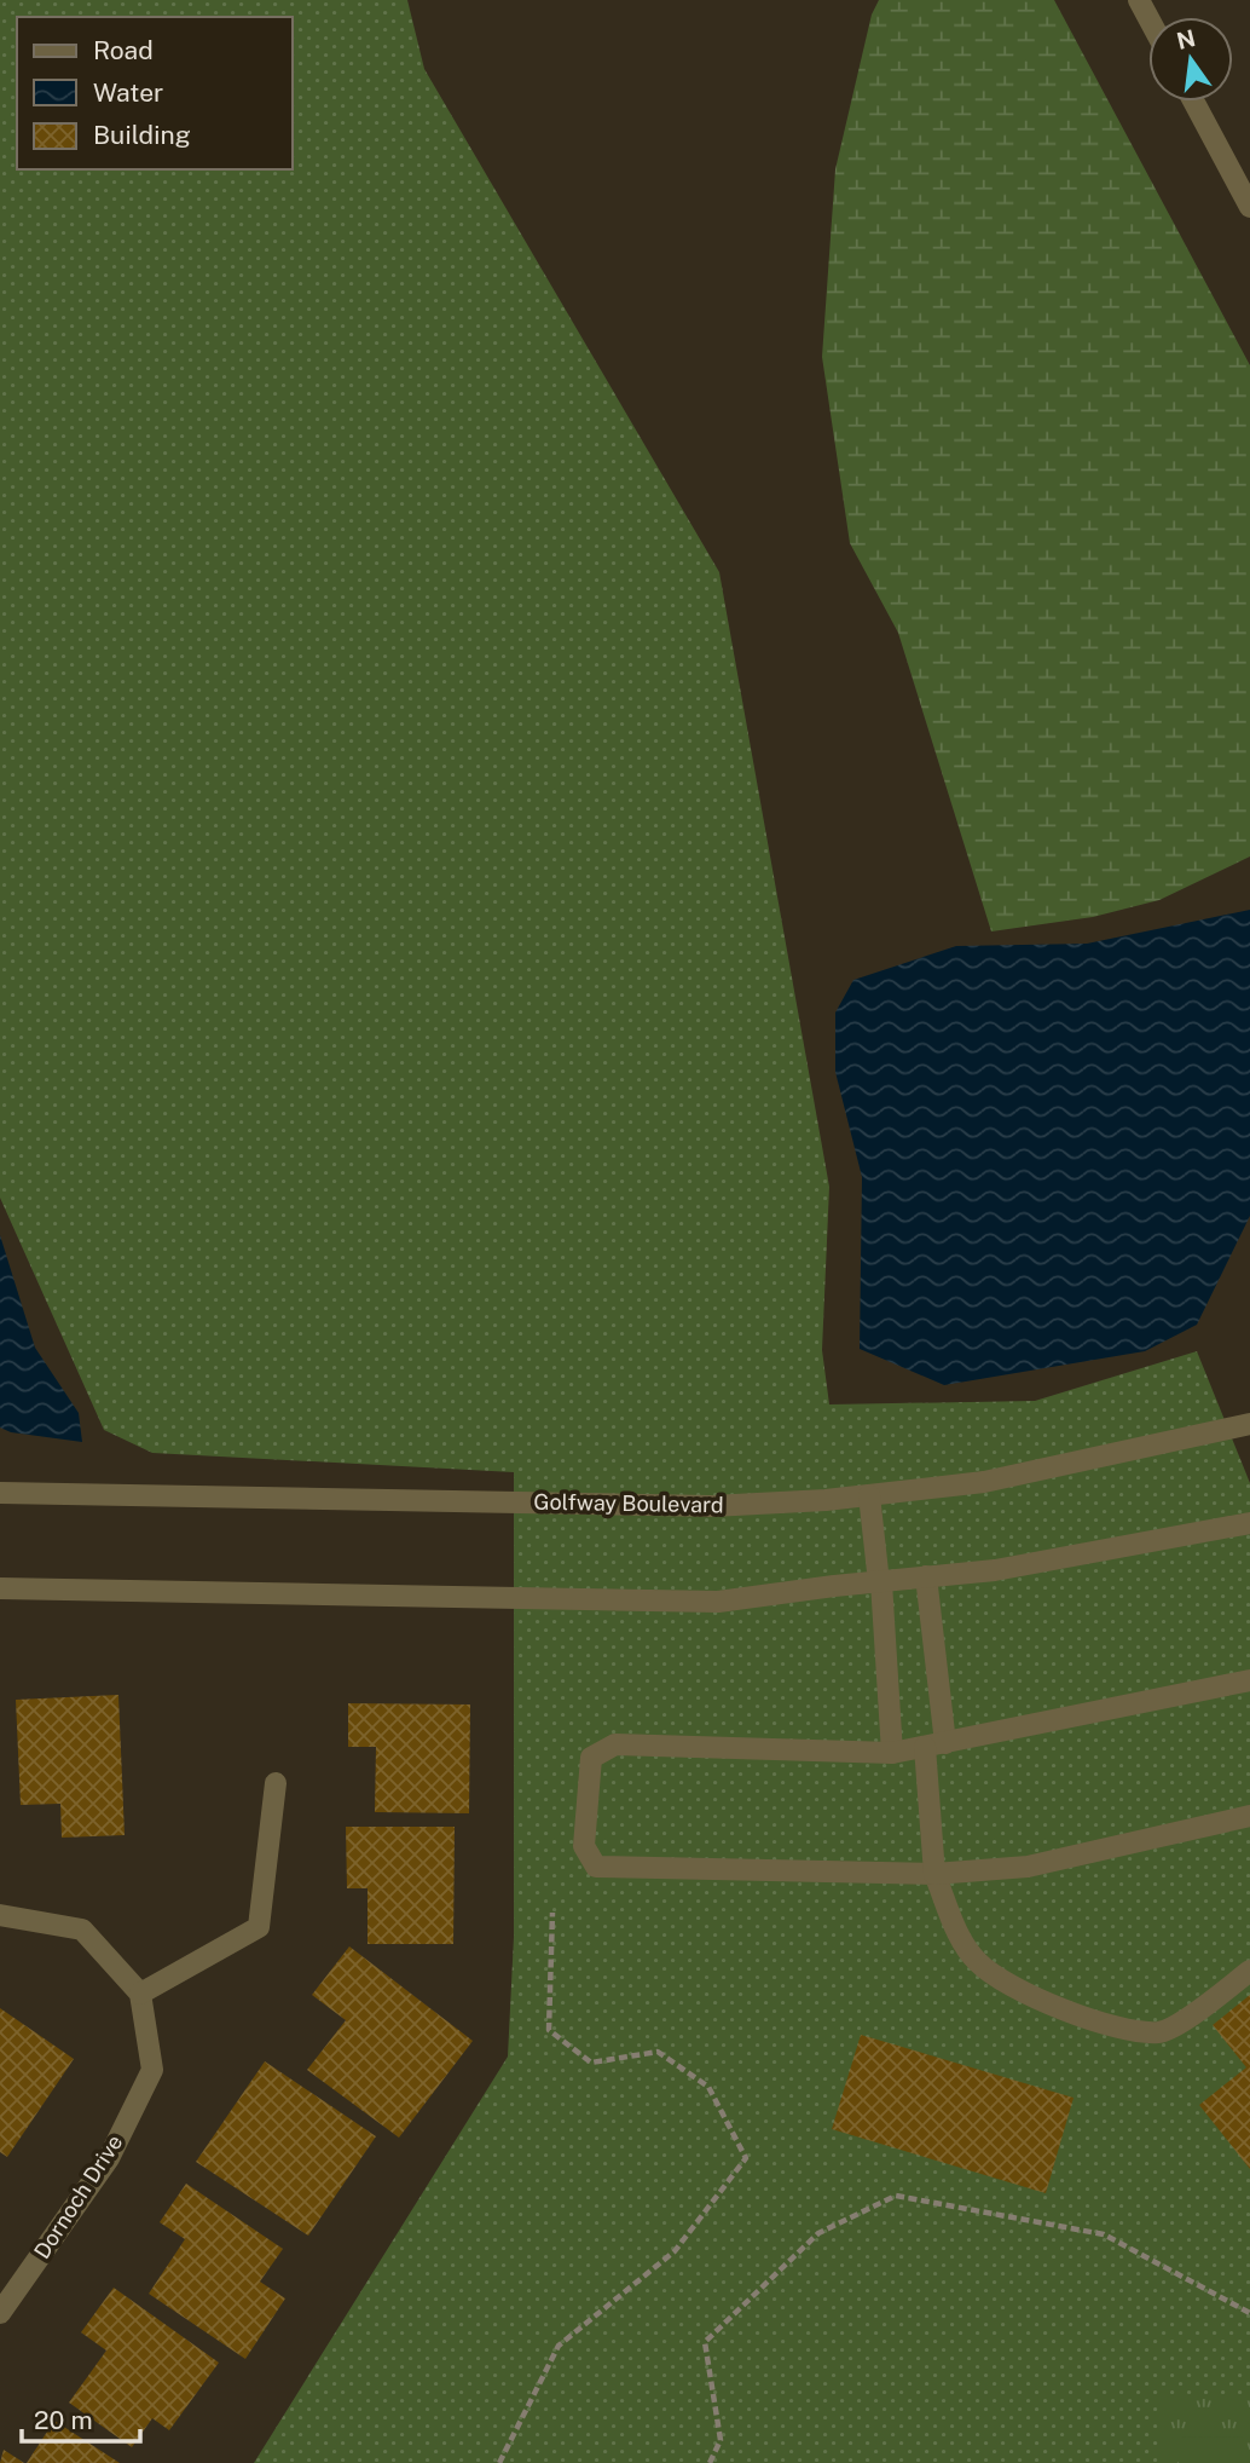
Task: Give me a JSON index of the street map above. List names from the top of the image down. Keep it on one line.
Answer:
{"streets":{"street":["Golfway Boulevard","Dornoch Drive"]},"legend":["Road","Water","Building"],"scale_bar":"20 m","north":"top"}
